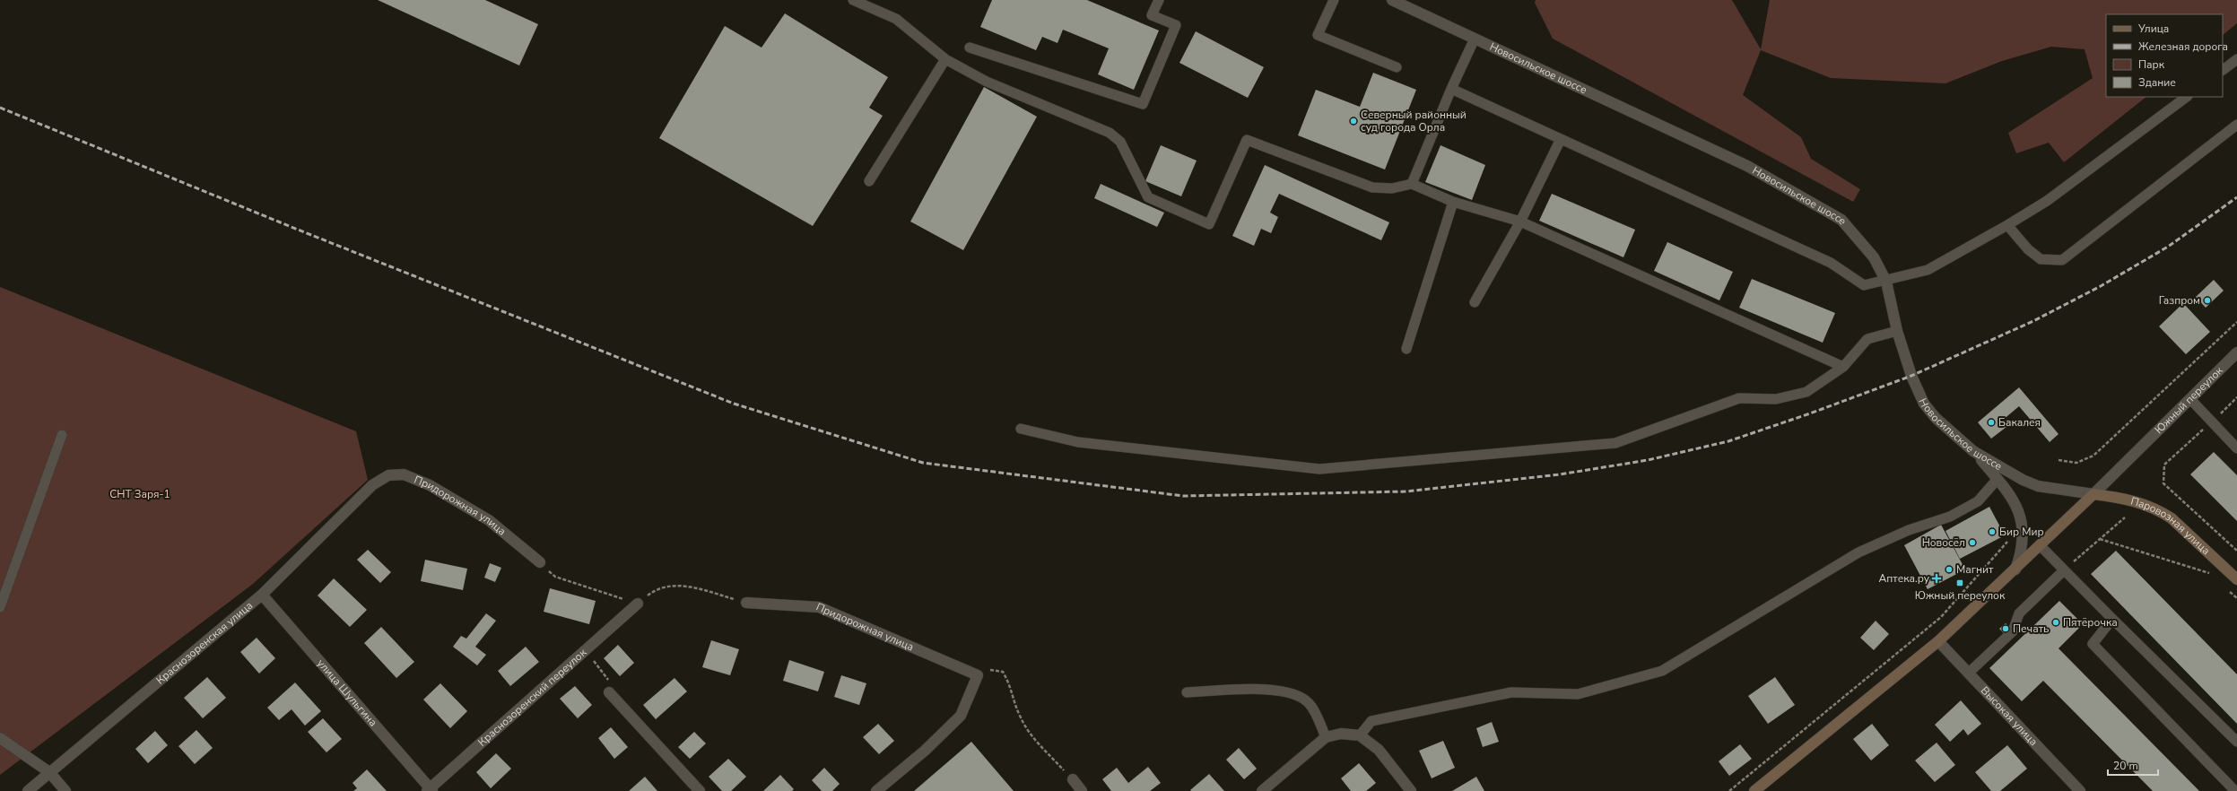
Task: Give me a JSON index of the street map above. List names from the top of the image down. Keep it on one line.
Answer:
{"streets":{"main road":["Южный переулок","Паровозная улица"],"street":["Новосильское шоссе","Придорожная улица","Краснозоренская улица","улица Шульгина","Краснозоренский переулок","Высокая улица"]},"crossings":[["Новосильское шоссе","Южный переулок"],["Новосильское шоссе","Паровозная улица"],["Южный переулок","Паровозная улица"],["Южный переулок","Высокая улица"],["Придорожная улица","Краснозоренская улица"],["Краснозоренская улица","улица Шульгина"],["улица Шульгина","Краснозоренский переулок"]],"parks":["СНТ Заря-1"],"places":{"other":["Северный районный суд города Орла","Газпром","Бакалея","Бир Мир","Новосёл","Магнит","Пятёрочка","Печать"],"health":["Аптека.ру"],"transit":["Южный переулок"]},"legend":["Улица","Железная дорога","Парк","Здание"],"scale_bar":"20 m"}
